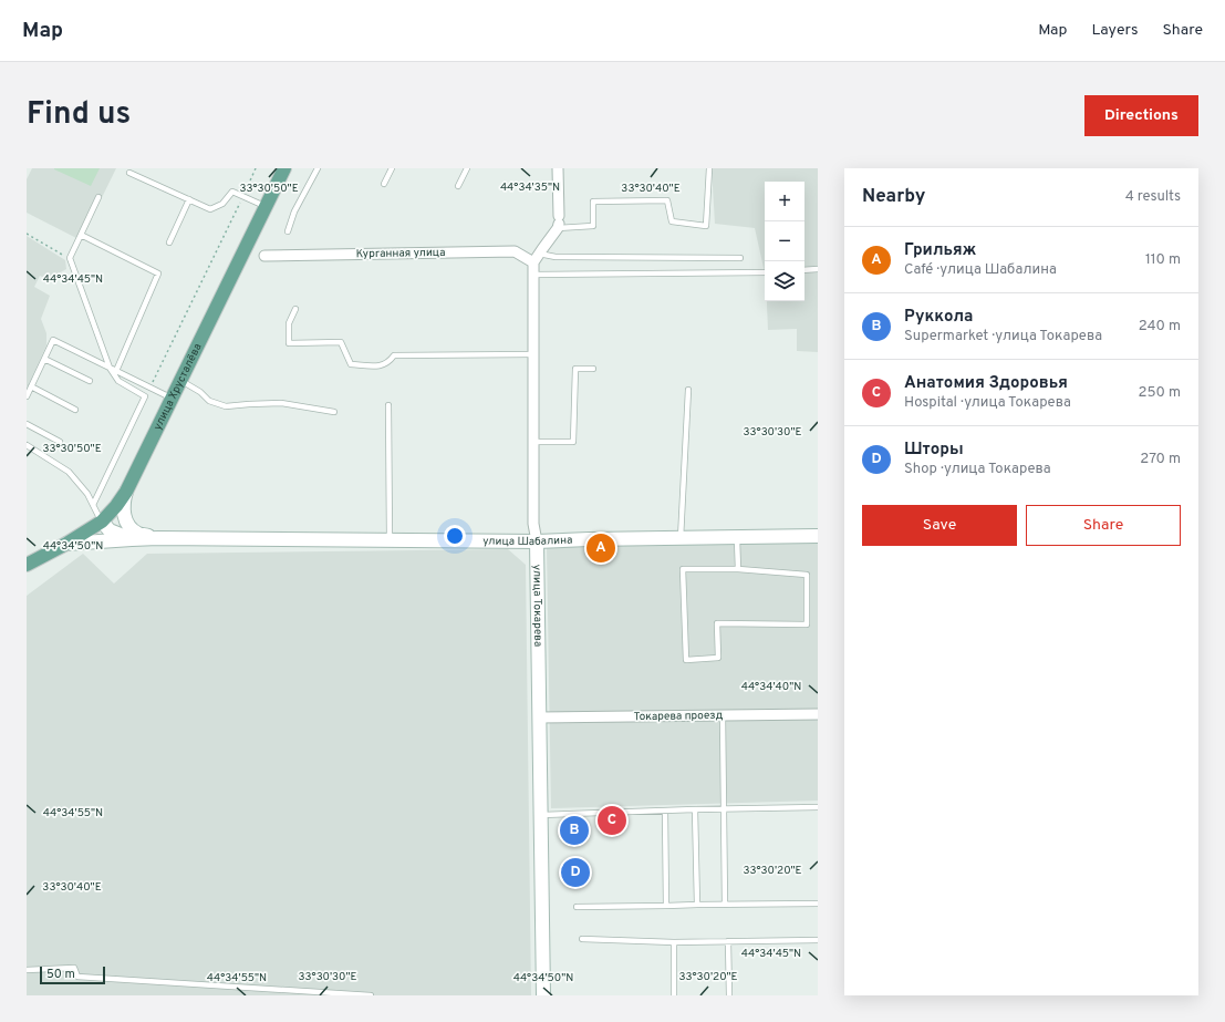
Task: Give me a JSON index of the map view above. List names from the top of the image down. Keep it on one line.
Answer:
{"streets":{"main road":["улица Хрусталёва","улица Шабалина","улица Токарева"],"street":["Курганная улица","Токарева проезд"]},"crossings":[["Курганная улица","улица Токарева"],["улица Хрусталёва","улица Шабалина"],["улица Шабалина","улица Токарева"],["улица Токарева","Токарева проезд"]],"scale_bar":"50 m","page":{"header":"Map","nav":["Map","Layers","Share"],"title":"Find us","buttons":["Directions",["Save","Share"]],"heading":["Nearby","4 results"],"map_buttons":["+","−"],"list":[{"mark":"A","name":"Грильяж","note":"Café · улица Шабалина","value":"110 m"},{"mark":"B","name":"Руккола","note":"Supermarket · улица Токарева","value":"240 m"},{"mark":"C","name":"Анатомия Здоровья","note":"Hospital · улица Токарева","value":"250 m"},{"mark":"D","name":"Шторы","note":"Shop · улица Токарева","value":"270 m"}],"pins":["A","C","B","D"],"scale":"50 m"},"coordinates":["44°34'35\"N","33°30'50\"E","33°30'40\"E","44°34'45\"N","33°30'30\"E","44°34'50\"N","44°34'40\"N","44°34'55\"N","33°30'20\"E"]}
